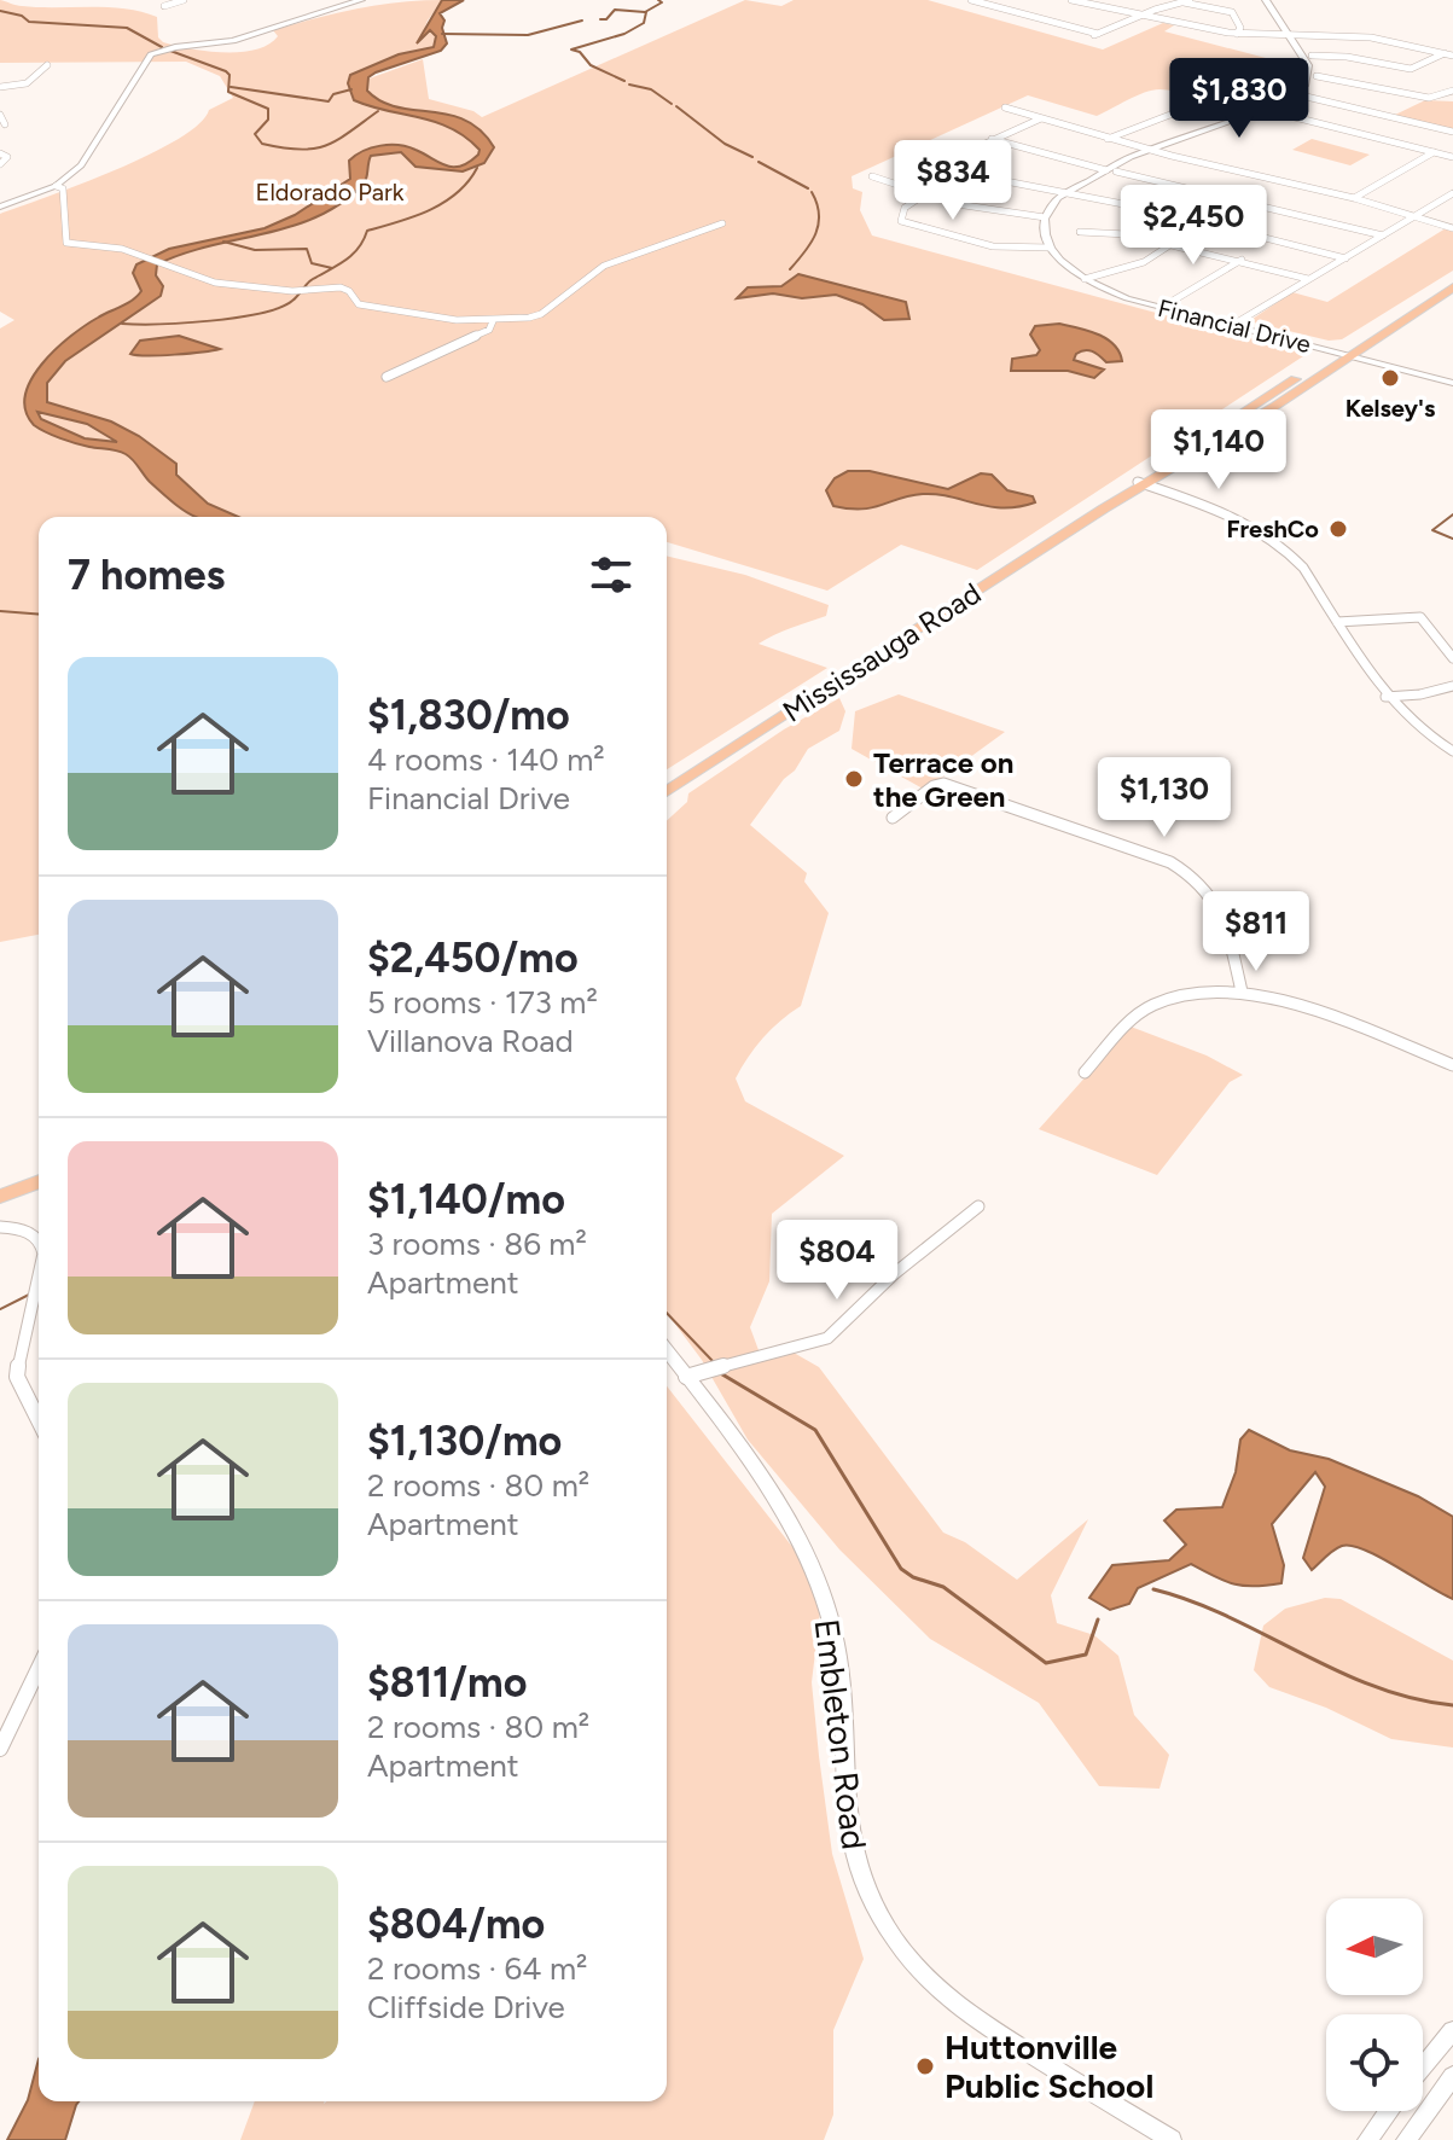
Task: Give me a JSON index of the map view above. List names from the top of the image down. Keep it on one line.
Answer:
{"streets":{"main road":["Mississauga Road"],"street":["Financial Drive","Embleton Road"]},"crossings":[["Financial Drive","Mississauga Road"]],"parks":["Eldorado Park"],"places":["Kelsey's","FreshCo","Terrace on the Green","Huttonville Public School"],"north":"left","page":{"price":["$1,830","$834","$2,450","$1,140","$1,130","$811","$804"],"heading":"7 homes","list":[{"name":"$1,830/mo","note":"4 rooms · 140 m² · Financial Drive"},{"name":"$2,450/mo","note":"5 rooms · 173 m² · Villanova Road"},{"name":"$1,140/mo","note":"3 rooms · 86 m² · Apartment"},{"name":"$1,130/mo","note":"2 rooms · 80 m² · Apartment"},{"name":"$811/mo","note":"2 rooms · 80 m² · Apartment"},{"name":"$804/mo","note":"2 rooms · 64 m² · Cliffside Drive"}]}}
